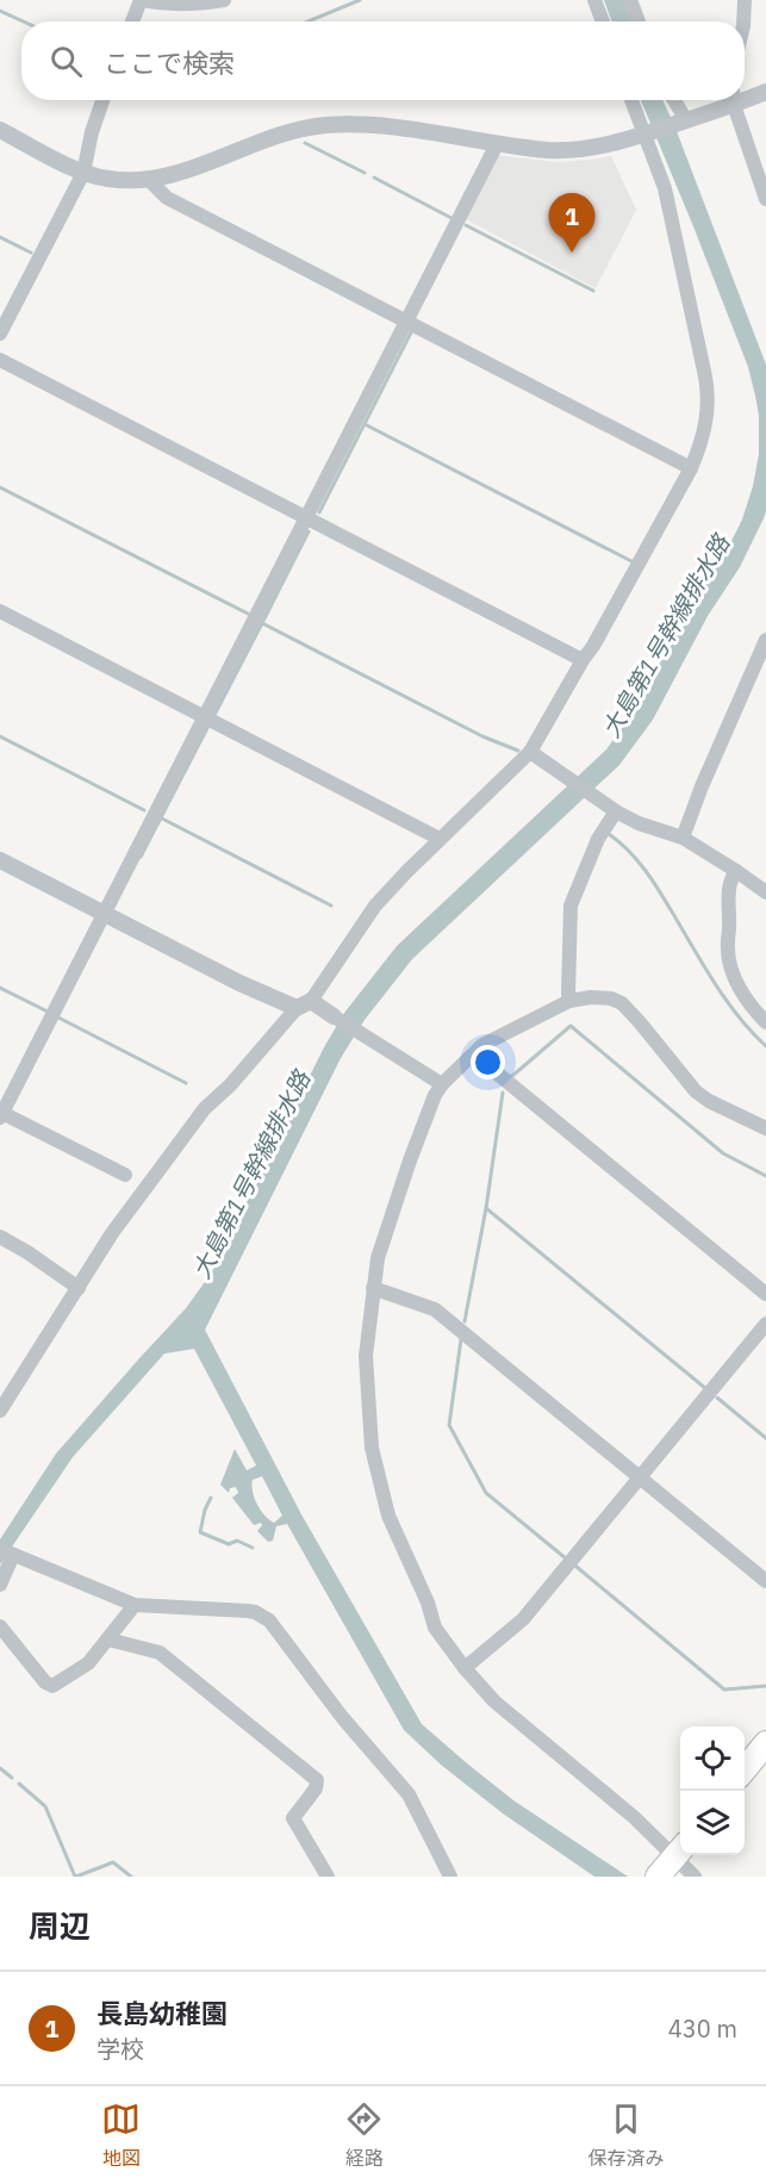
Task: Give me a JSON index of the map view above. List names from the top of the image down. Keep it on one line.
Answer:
{"water":["大島第1号幹線排水路"],"page":{"search":"ここで検索","pins":"1","heading":"周辺","list":[{"mark":"1","name":"長島幼稚園","note":"学校","value":"430 m"}],"nav":["地図","経路","保存済み"]}}
